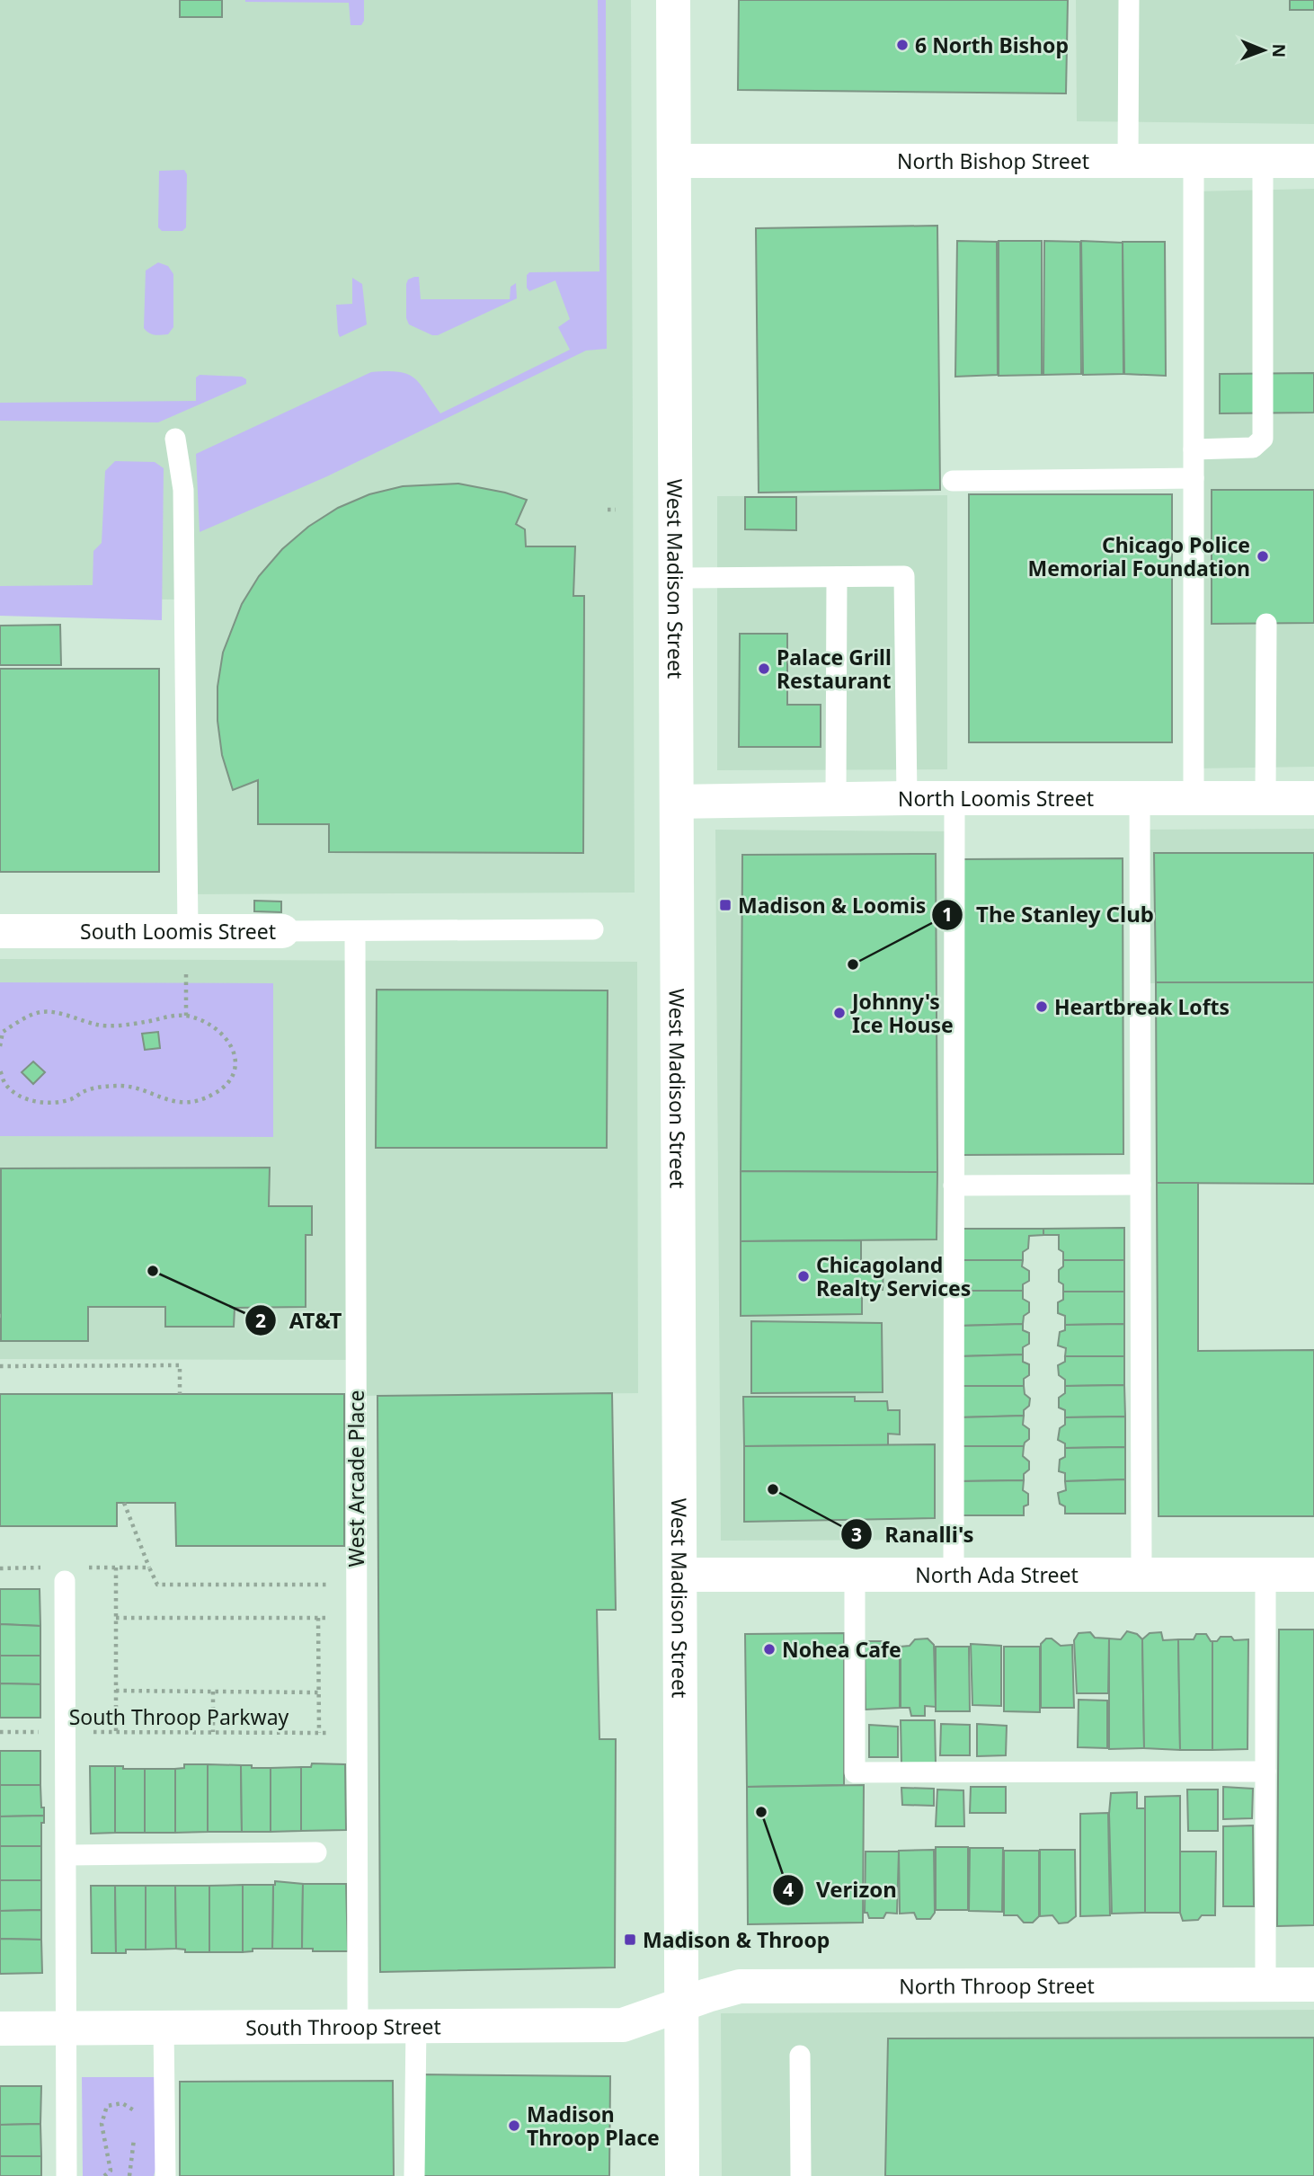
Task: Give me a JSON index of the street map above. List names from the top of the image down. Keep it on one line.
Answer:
{"streets":{"street":["North Bishop Street","West Madison Street","North Loomis Street","South Loomis Street","North Ada Street","North Throop Street","South Throop Street"],"lane":["West Arcade Place"],"path":["South Throop Parkway"]},"crossings":[["North Bishop Street","West Madison Street"],["West Madison Street","North Loomis Street"],["West Madison Street","North Ada Street"],["West Madison Street","North Throop Street"],["West Madison Street","South Throop Street"],["South Loomis Street","West Arcade Place"],["West Arcade Place","South Throop Parkway"],["West Arcade Place","South Throop Street"],["North Throop Street","South Throop Street"]],"places":{"other":["6 North Bishop","Chicago Police Memorial Foundation","Palace Grill Restaurant","The Stanley Club","Heartbreak Lofts","Johnny's Ice House","AT&T","Chicagoland Realty Services","Ranalli's","Nohea Cafe","Verizon","Madison Throop Place"],"transit":["Madison & Loomis","Madison & Throop"]},"north":"right"}
